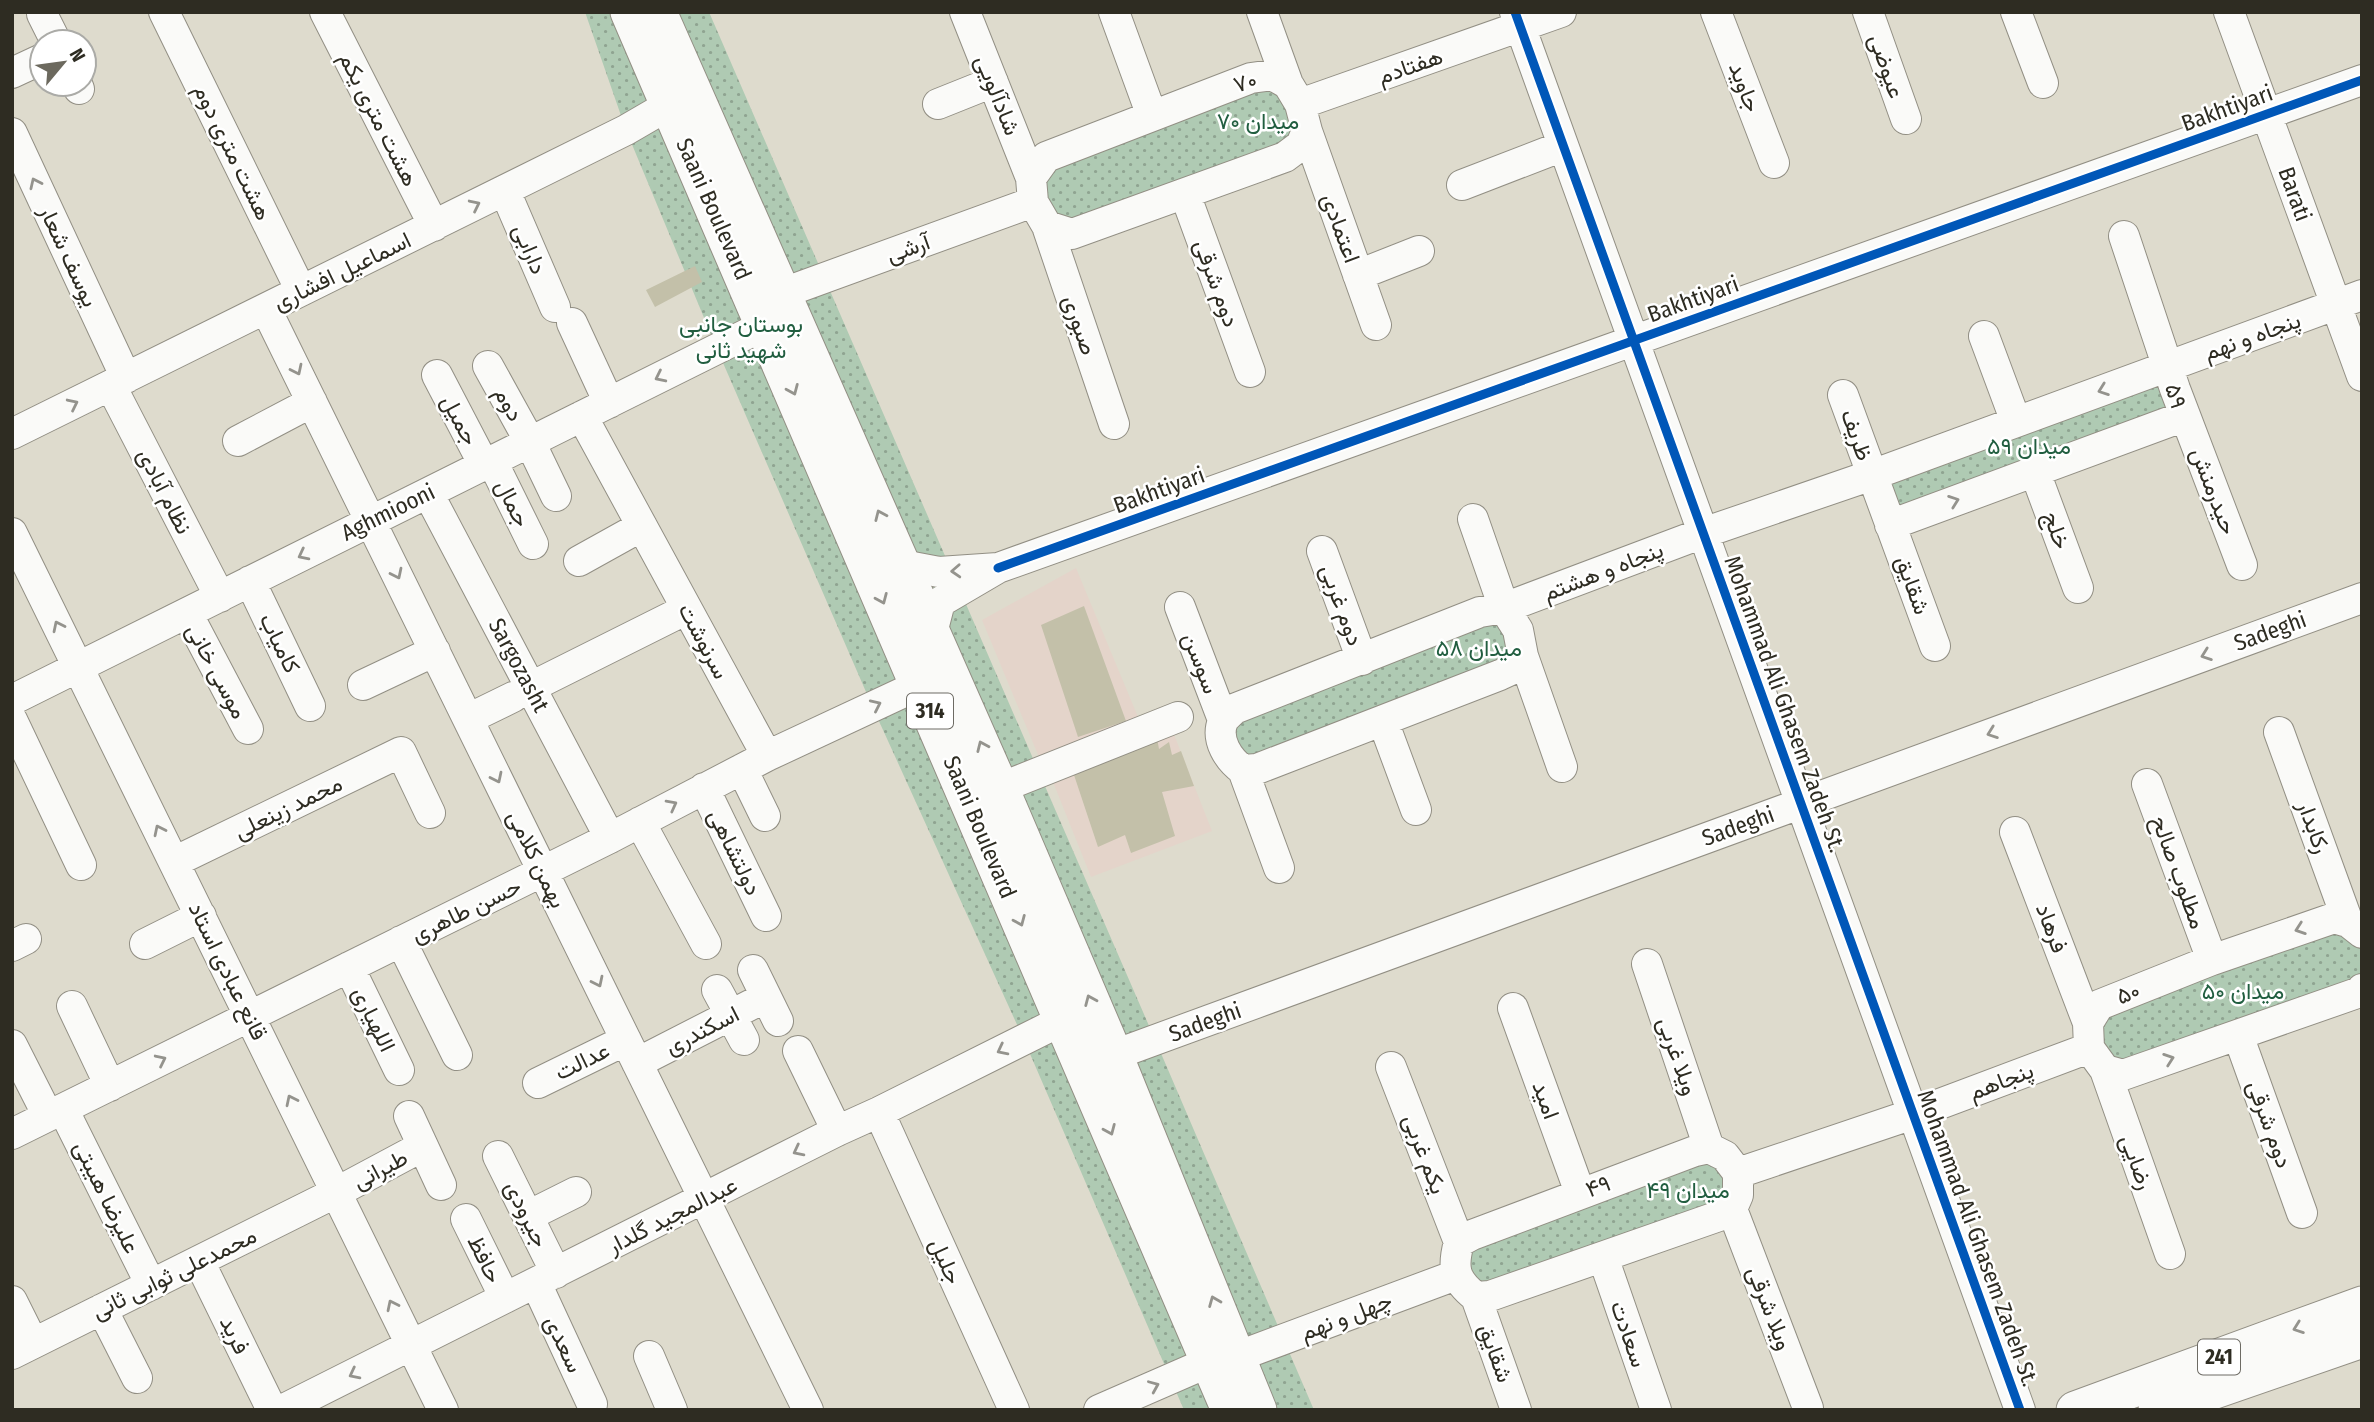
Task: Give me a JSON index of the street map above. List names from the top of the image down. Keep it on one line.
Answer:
{"streets":{"main road":["Saani Boulevard","314","241"],"street":["هفتادم","عیوضی","۷۰","جاوید","شادآلویی","Bakhtiyari","هشت متری یکم","هشت متری دوم","Barati","اعتمادی","آرشی","دارابی","یوسف شعار","اسماعیل افشاری","دوم شرقی","صبوری","پنجاه و نهم","۵۹","دوم","جمیل","ظریف","نظام آبادی","حیدرمنش","جمال","Aghmiooni","خلج","پنجاه و هشتم","شقایق","دوم غربی","Sadeghi","سرنوشت","کامیاب","سوسن","Sargozasht","موسی خانی","Mohammad Ali Ghasem Zadeh St.","محمد زینعلی","رکابدار","دولتشاهی","بهمن کلامی","مطلوب صالح","حسن طاهری","فرهاد","قانع عبادی استاد","۵۰","اللهیاری","اسکندری","ویلا غربی","عدالت","پنجاهم","امید","یکم غربی","رضایی","طیرانی","۴۹","علیرضا هیبتی","جیرودی","عبدالمجید گلدار","حافظ","جلیل","محمدعلی ثوابی ثانی","ویلا شرقی","چهل و نهم","سعادت","فرید","سعدی"]},"crossings":[["هفتادم","۷۰"],["هفتادم","اعتمادی"],["هفتادم","Mohammad Ali Ghasem Zadeh St."],["۷۰","شادآلویی"],["۷۰","اعتمادی"],["۷۰","آرشی"],["۷۰","صبوری"],["شادآلویی","آرشی"],["شادآلویی","صبوری"],["Bakhtiyari","Barati"],["Bakhtiyari","Mohammad Ali Ghasem Zadeh St."],["هشت متری یکم","اسماعیل افشاری"],["هشت متری دوم","اسماعیل افشاری"],["Barati","پنجاه و نهم"],["Saani Boulevard","آرشی"],["Saani Boulevard","اسماعیل افشاری"],["Saani Boulevard","Aghmiooni"],["Saani Boulevard","Sadeghi"],["Saani Boulevard","حسن طاهری"],["Saani Boulevard","عبدالمجید گلدار"],["Saani Boulevard","چهل و نهم"],["آرشی","صبوری"],["دارابی","اسماعیل افشاری"],["دارابی","Aghmiooni"],["یوسف شعار","اسماعیل افشاری"],["یوسف شعار","نظام آبادی"],["اسماعیل افشاری","نظام آبادی"],["اسماعیل افشاری","بهمن کلامی"],["پنجاه و نهم","۵۹"],["۵۹","ظریف"],["۵۹","حیدرمنش"],["۵۹","خلج"],["۵۹","شقایق"],["دوم","Aghmiooni"],["جمیل","جمال"],["جمیل","Aghmiooni"],["نظام آبادی","Aghmiooni"],["جمال","Aghmiooni"],["Aghmiooni","سرنوشت"],["Aghmiooni","کامیاب"],["Aghmiooni","Sargozasht"],["Aghmiooni","موسی خانی"],["Aghmiooni","بهمن کلامی"],["Aghmiooni","قانع عبادی استاد"],["پنجاه و هشتم","Mohammad Ali Ghasem Zadeh St."],["Sadeghi","Mohammad Ali Ghasem Zadeh St."],["سرنوشت","حسن طاهری"],["Sargozasht","حسن طاهری"],["Mohammad Ali Ghasem Zadeh St.","پنجاهم"],["محمد زینعلی","قانع عبادی استاد"],["رکابدار","۵۰"],["دولتشاهی","حسن طاهری"],["بهمن کلامی","حسن طاهری"],["بهمن کلامی","اسکندری"],["بهمن کلامی","عدالت"],["بهمن کلامی","عبدالمجید گلدار"],["مطلوب صالح","۵۰"],["حسن طاهری","قانع عبادی استاد"],["حسن طاهری","اللهیاری"],["حسن طاهری","علیرضا هیبتی"],["فرهاد","۵۰"],["فرهاد","پنجاهم"],["فرهاد","رضایی"],["قانع عبادی استاد","طیرانی"],["قانع عبادی استاد","عبدالمجید گلدار"],["قانع عبادی استاد","محمدعلی ثوابی ثانی"],["۵۰","پنجاهم"],["۵۰","رضایی"],["اسکندری","عدالت"],["ویلا غربی","۴۹"],["پنجاهم","رضایی"],["امید","۴۹"],["یکم غربی","۴۹"],["طیرانی","محمدعلی ثوابی ثانی"],["علیرضا هیبتی","محمدعلی ثوابی ثانی"],["جیرودی","عبدالمجید گلدار"],["جیرودی","سعدی"],["عبدالمجید گلدار","حافظ"],["عبدالمجید گلدار","جلیل"],["عبدالمجید گلدار","سعدی"],["محمدعلی ثوابی ثانی","فرید"]],"one_way":["یوسف شعار","Sadeghi","عبدالمجید گلدار","چهل و نهم"],"parks":["میدان ۷۰","بوستان جانبی شهید ثانی","میدان ۵۹","میدان ۵۸","میدان ۵۰","میدان ۴۹"],"north":"top right"}
